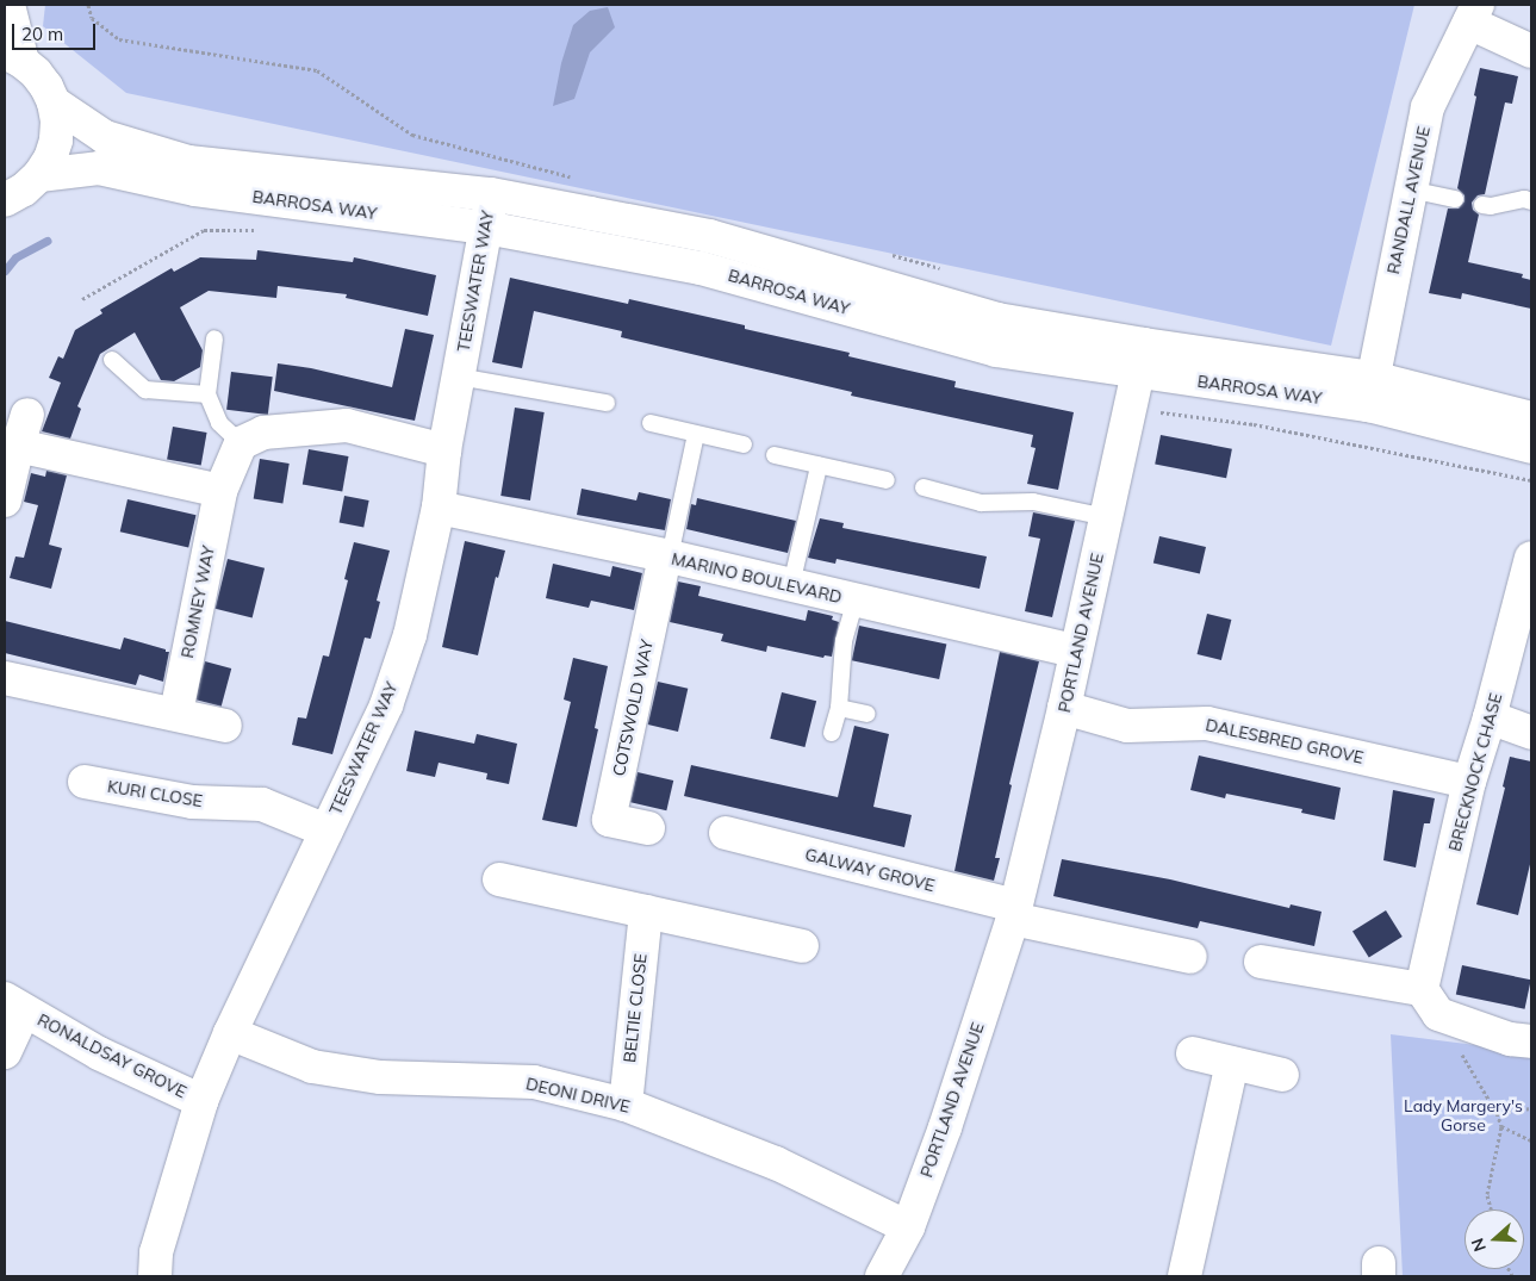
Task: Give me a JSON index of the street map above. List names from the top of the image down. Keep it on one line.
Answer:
{"streets":{"street":["RANDALL AVENUE","BARROSA WAY","TEESWATER WAY","MARINO BOULEVARD","ROMNEY WAY","PORTLAND AVENUE","COTSWOLD WAY","DALESBRED GROVE","BRECKNOCK CHASE","KURI CLOSE","GALWAY GROVE","BELTIE CLOSE","RONALDSAY GROVE","DEONI DRIVE"]},"crossings":[["RANDALL AVENUE","BARROSA WAY"],["BARROSA WAY","TEESWATER WAY"],["BARROSA WAY","PORTLAND AVENUE"],["TEESWATER WAY","MARINO BOULEVARD"],["TEESWATER WAY","KURI CLOSE"],["TEESWATER WAY","RONALDSAY GROVE"],["TEESWATER WAY","DEONI DRIVE"],["MARINO BOULEVARD","PORTLAND AVENUE"],["MARINO BOULEVARD","COTSWOLD WAY"],["PORTLAND AVENUE","DALESBRED GROVE"],["PORTLAND AVENUE","GALWAY GROVE"],["PORTLAND AVENUE","DEONI DRIVE"],["DALESBRED GROVE","BRECKNOCK CHASE"],["BELTIE CLOSE","DEONI DRIVE"]],"parks":["Lady Margery's Gorse"],"scale_bar":"20 m","north":"left"}
